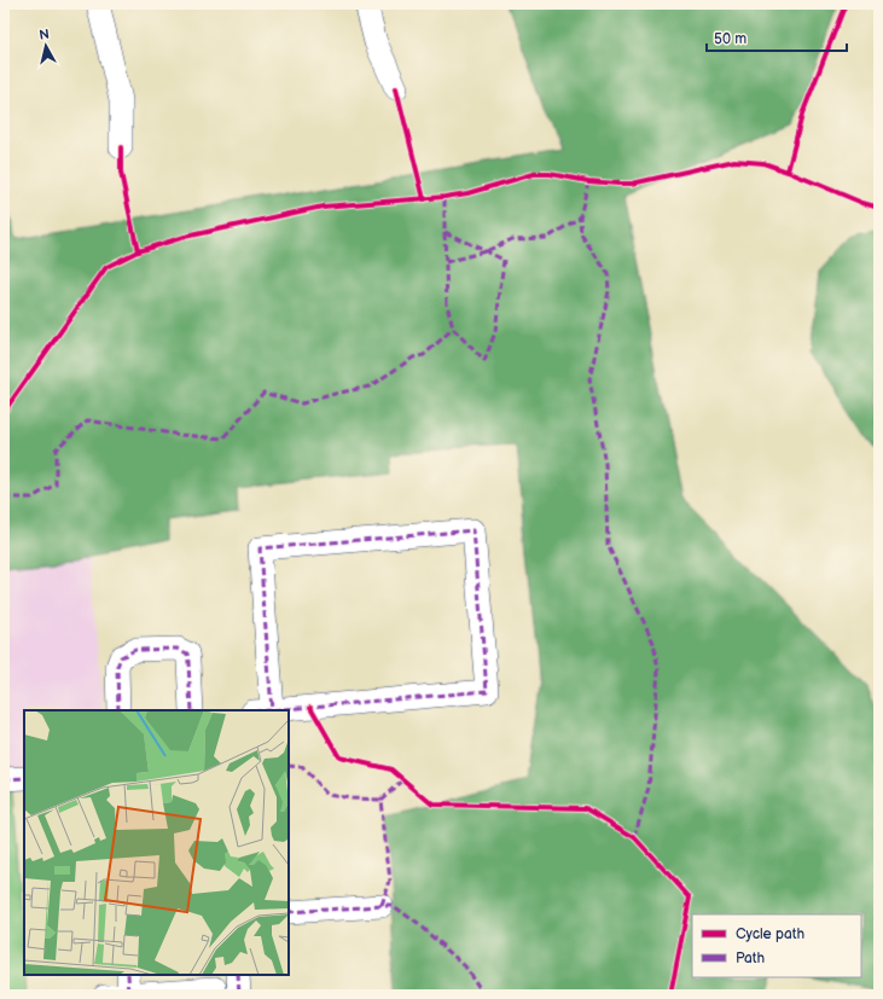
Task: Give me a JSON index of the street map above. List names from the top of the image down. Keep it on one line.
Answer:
{"legend":["Cycle path","Path"],"scale_bar":"50 m","north":"top"}
